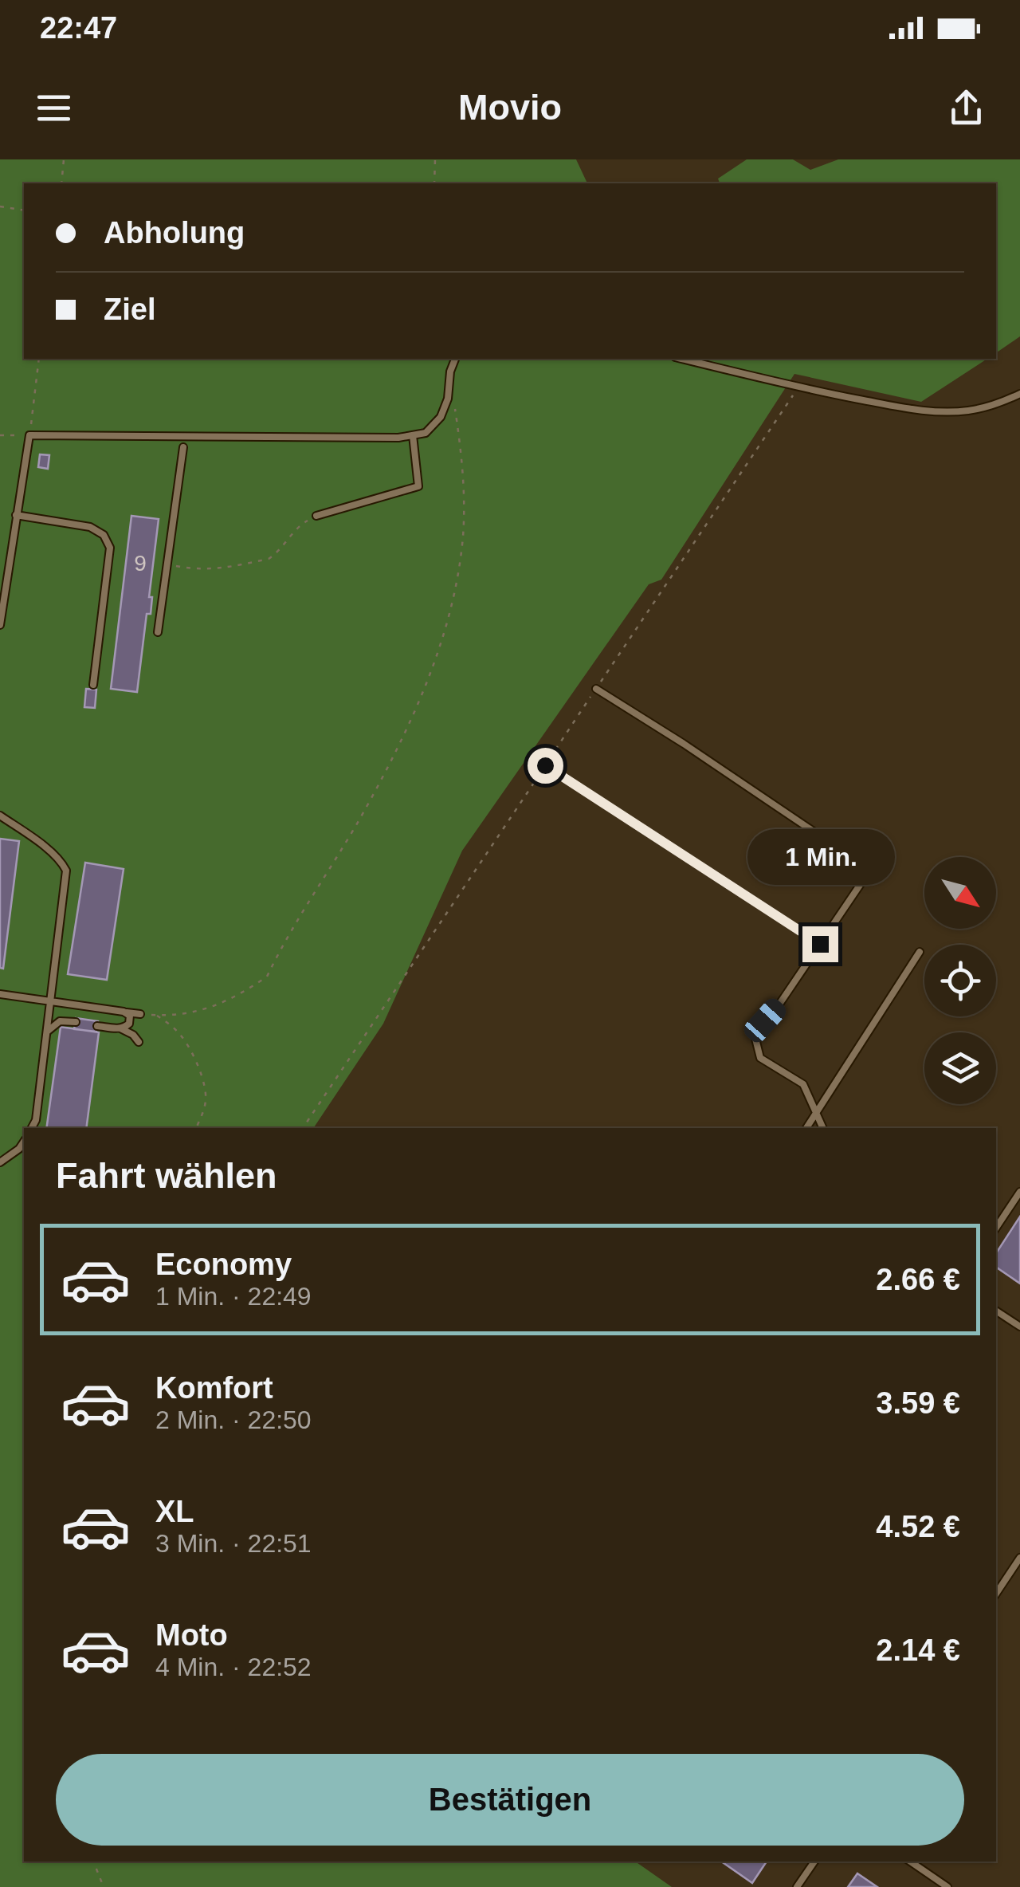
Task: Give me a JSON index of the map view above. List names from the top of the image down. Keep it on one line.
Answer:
{"house_numbers":["9"],"north":"bottom right","page":{"status":"22:47","header":"Movio","banner":["Abholung","Ziel"],"bubble":"1 Min.","heading":"Fahrt wählen","list":[{"name":"Economy","note":"1 Min. · 22:49","value":"2.66 €"},{"name":"Komfort","note":"2 Min. · 22:50","value":"3.59 €"},{"name":"XL","note":"3 Min. · 22:51","value":"4.52 €"},{"name":"Moto","note":"4 Min. · 22:52","value":"2.14 €"}],"buttons":"Bestätigen"}}
